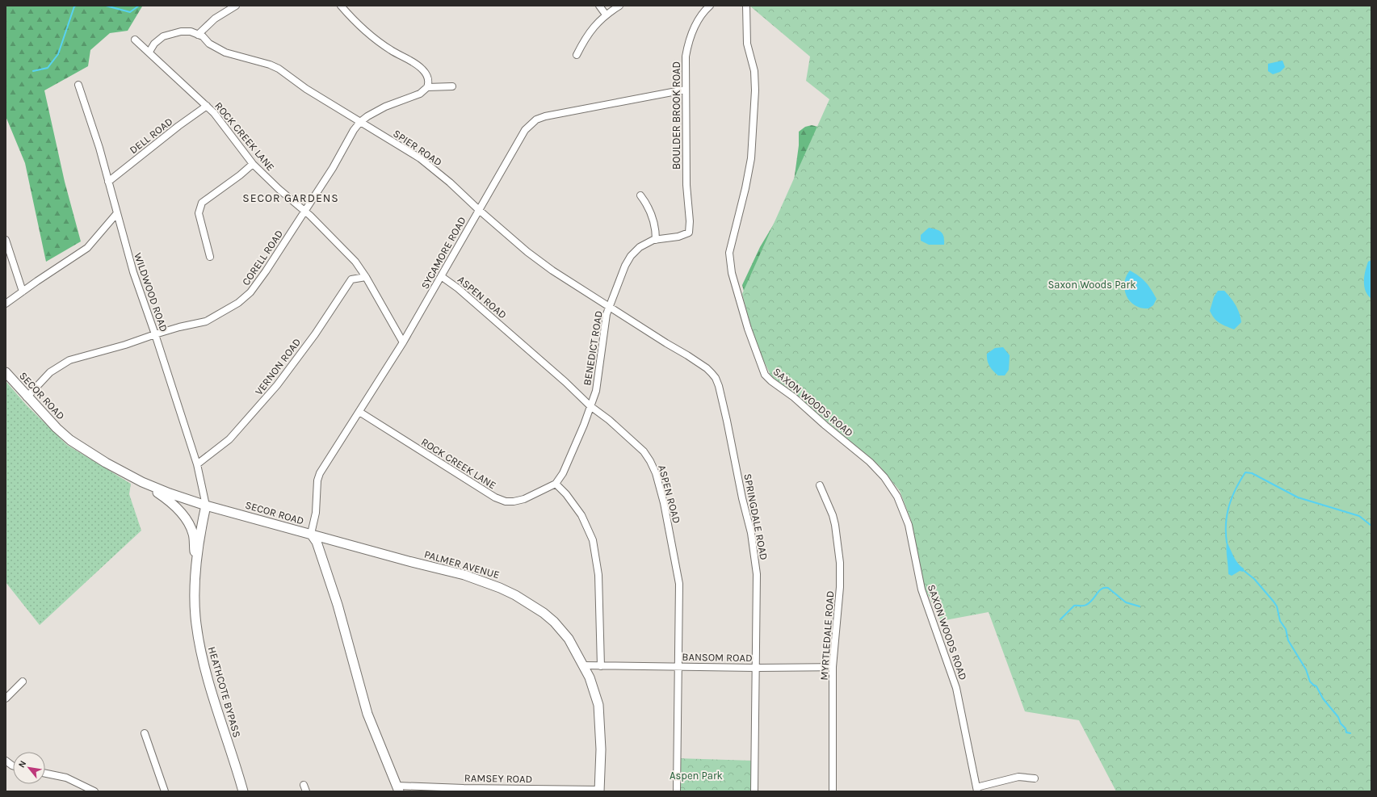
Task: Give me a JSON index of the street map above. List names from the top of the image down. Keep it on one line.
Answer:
{"streets":{"main road":["SECOR ROAD","PALMER AVENUE","HEATHCOTE BYPASS"],"street":["BOULDER BROOK ROAD","DELL ROAD","ROCK CREEK LANE","SPIER ROAD","SYCAMORE ROAD","CORELL ROAD","WILDWOOD ROAD","ASPEN ROAD","BENEDICT ROAD","VERNON ROAD","SAXON WOODS ROAD","SPRINGDALE ROAD","MYRTLEDALE ROAD","BANSOM ROAD","RAMSEY ROAD"]},"crossings":[["BOULDER BROOK ROAD","SYCAMORE ROAD"],["BOULDER BROOK ROAD","BENEDICT ROAD"],["DELL ROAD","ROCK CREEK LANE"],["DELL ROAD","WILDWOOD ROAD"],["ROCK CREEK LANE","SYCAMORE ROAD"],["ROCK CREEK LANE","CORELL ROAD"],["ROCK CREEK LANE","BENEDICT ROAD"],["ROCK CREEK LANE","VERNON ROAD"],["SPIER ROAD","SYCAMORE ROAD"],["SPIER ROAD","CORELL ROAD"],["SPIER ROAD","BENEDICT ROAD"],["SPIER ROAD","SPRINGDALE ROAD"],["SYCAMORE ROAD","ASPEN ROAD"],["SYCAMORE ROAD","SECOR ROAD"],["SYCAMORE ROAD","PALMER AVENUE"],["CORELL ROAD","WILDWOOD ROAD"],["CORELL ROAD","SECOR ROAD"],["WILDWOOD ROAD","VERNON ROAD"],["WILDWOOD ROAD","SECOR ROAD"],["ASPEN ROAD","BENEDICT ROAD"],["ASPEN ROAD","BANSOM ROAD"],["BENEDICT ROAD","SPRINGDALE ROAD"],["SECOR ROAD","PALMER AVENUE"],["SECOR ROAD","RAMSEY ROAD"],["SPRINGDALE ROAD","BANSOM ROAD"],["PALMER AVENUE","RAMSEY ROAD"],["MYRTLEDALE ROAD","BANSOM ROAD"]],"districts":["SECOR GARDENS"],"parks":["Saxon Woods Park","Aspen Park"],"north":"top left"}
